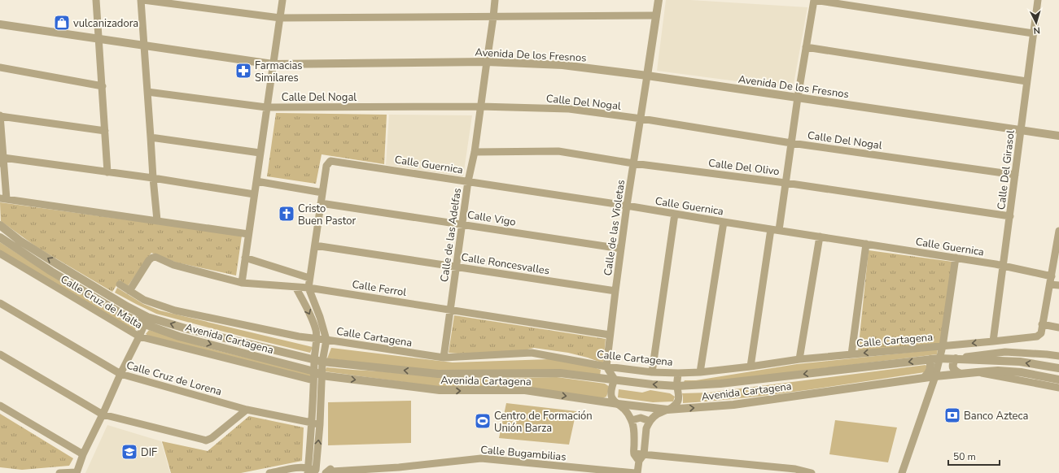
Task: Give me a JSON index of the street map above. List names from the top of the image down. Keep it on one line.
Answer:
{"streets":{"street":["Avenida De los Fresnos","Calle Del Nogal","Calle Guernica","Calle Del Olivo","Calle Del Girasol","Calle Vigo","Calle de las Violetas","Calle de las Adelfas","Calle Roncesvalles","Calle Ferrol","Calle Cruz de Malta","Calle Cartagena","Avenida Cartagena","Calle Cruz de Lorena","Calle Bugambilias"]},"crossings":[["Avenida De los Fresnos","Calle Del Girasol"],["Avenida De los Fresnos","Calle de las Violetas"],["Avenida De los Fresnos","Calle de las Adelfas"],["Calle Del Nogal","Calle Del Girasol"],["Calle Del Nogal","Calle de las Violetas"],["Calle Del Nogal","Calle de las Adelfas"],["Calle Guernica","Calle Del Girasol"],["Calle Guernica","Calle de las Violetas"],["Calle Guernica","Calle de las Adelfas"],["Calle Guernica","Calle Cartagena"],["Calle Del Olivo","Calle Del Girasol"],["Calle Del Olivo","Calle de las Violetas"],["Calle Del Olivo","Calle de las Adelfas"],["Calle Del Girasol","Calle Cartagena"],["Calle Vigo","Calle de las Violetas"],["Calle Vigo","Calle de las Adelfas"],["Calle de las Violetas","Calle Roncesvalles"],["Calle de las Violetas","Calle Ferrol"],["Calle de las Violetas","Calle Cartagena"],["Calle de las Adelfas","Calle Roncesvalles"],["Calle de las Adelfas","Calle Ferrol"],["Calle de las Adelfas","Calle Cartagena"]],"places":{"shop":["vulcanizadora"],"pharmacy":["Farmacias Similares"],"church":["Cristo Buen Pastor"],"bank":["Banco Azteca"],"sports":["Centro de Formación Unión Barza"],"school or university":["DIF"]},"scale_bar":"50 m","north":"bottom"}
